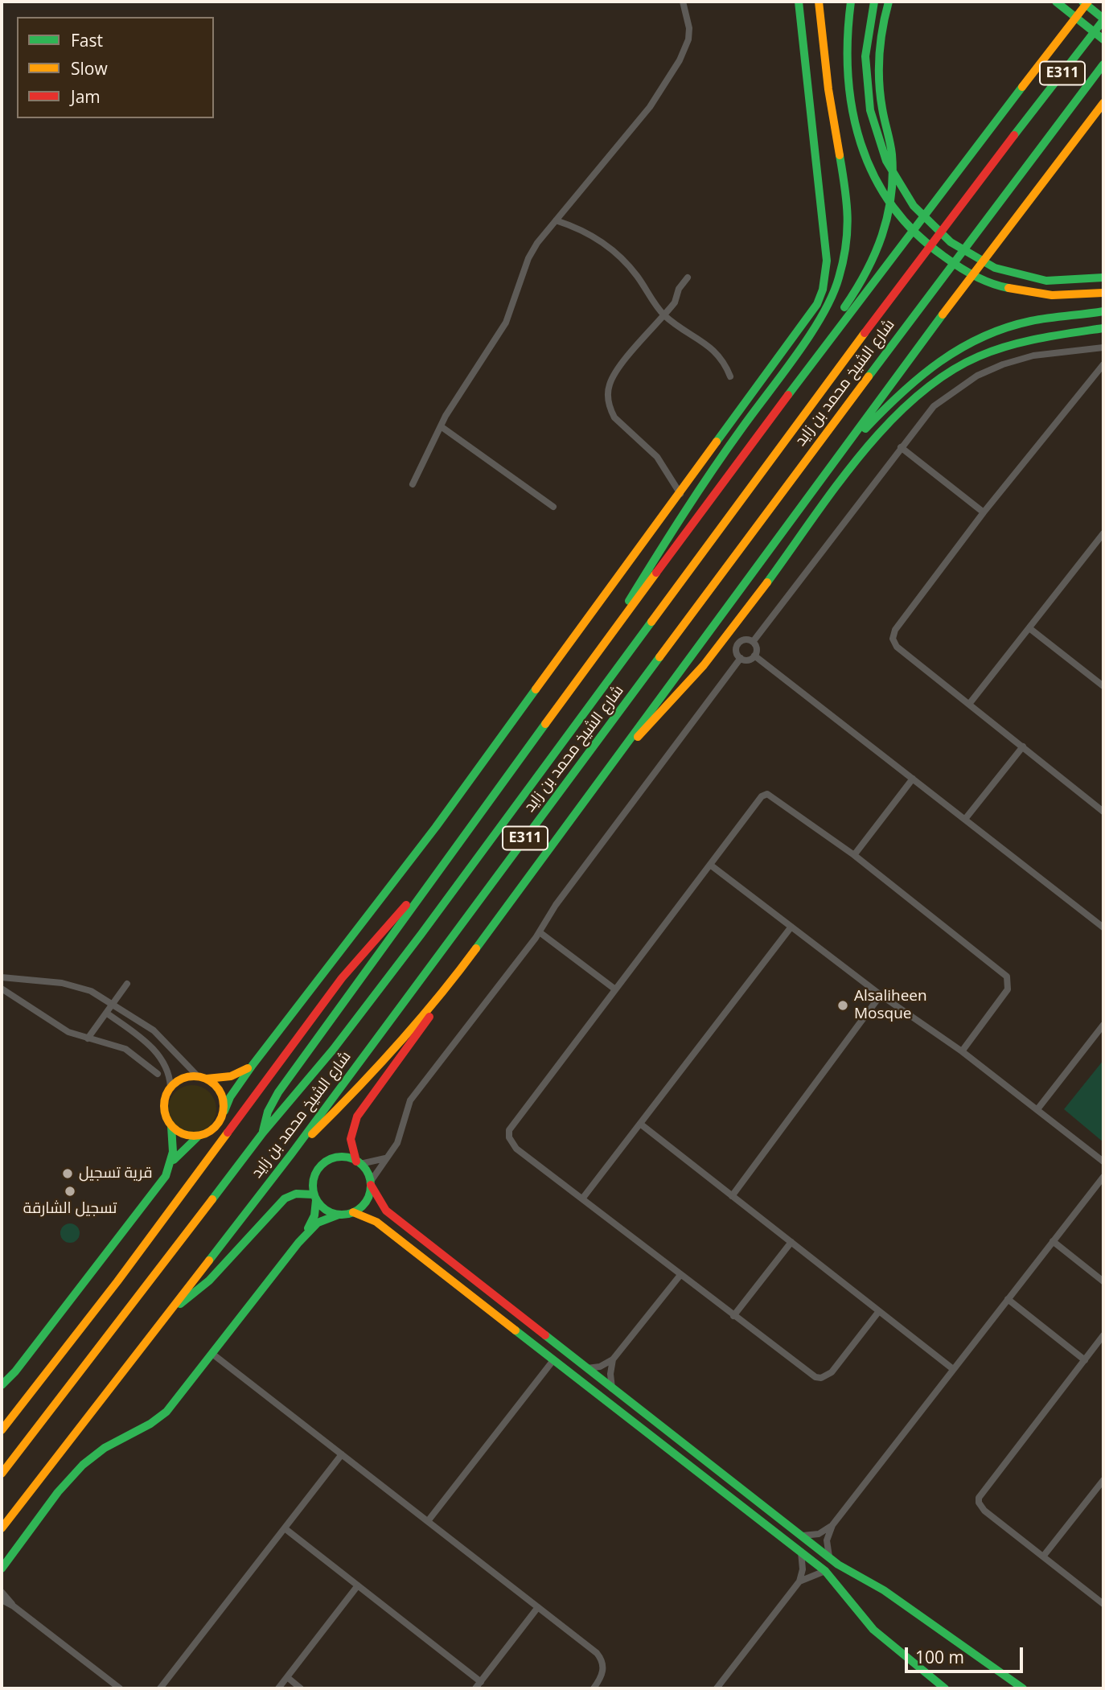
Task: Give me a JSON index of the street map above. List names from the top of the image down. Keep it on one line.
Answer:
{"streets":{"main road":["E311","شارع الشيخ محمد بن زايد"]},"places":["Alsaliheen Mosque","قرية تسجيل","تسجيل الشارقة"],"legend":["Fast","Slow","Jam"],"scale_bar":"100 m"}
